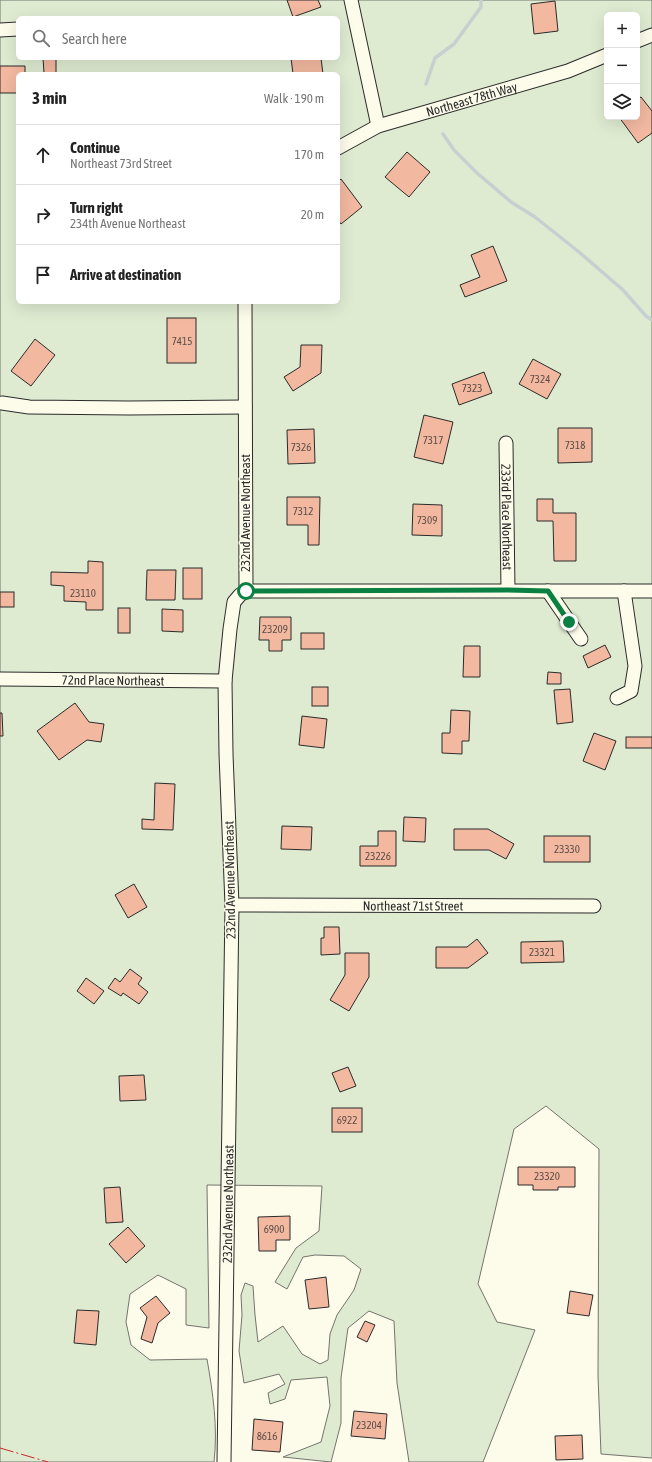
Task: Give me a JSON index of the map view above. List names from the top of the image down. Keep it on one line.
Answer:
{"streets":{"street":["Northeast 78th Way","232nd Avenue Northeast","233rd Place Northeast","72nd Place Northeast","Northeast 71st Street"]},"crossings":[["232nd Avenue Northeast","72nd Place Northeast"],["232nd Avenue Northeast","Northeast 71st Street"]],"house_numbers":["7415","7324","7323","7317","7318","7326","7312","7309","23110","23209","23330","23226","23321","6922","23320","6900","23204","8616"],"page":{"map_buttons":["+","−"],"search":"Search here","heading":["3 min","Walk · 190 m"],"list":[["Continue","Northeast 73rd Street","170 m"],["Turn right","234th Avenue Northeast","20 m"],"Arrive at destination"]}}
